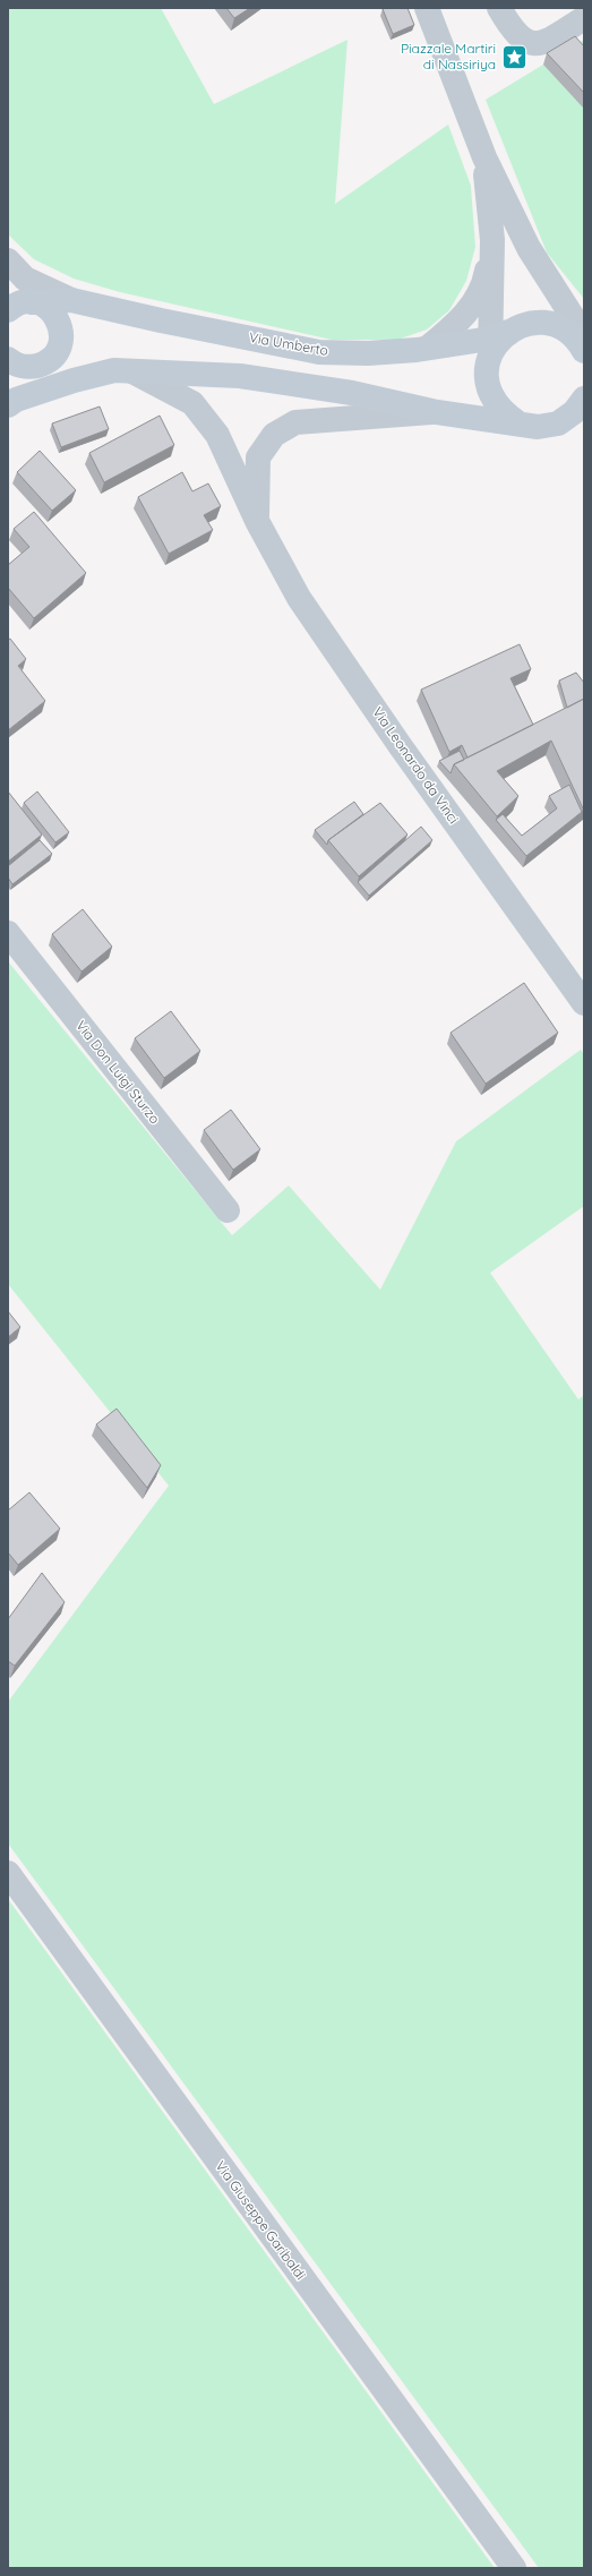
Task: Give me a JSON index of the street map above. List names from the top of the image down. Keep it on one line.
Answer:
{"streets":{"main road":["Via Umberto"],"street":["Via Leonardo da Vinci","Via Don Luigi Sturzo","Via Giuseppe Garibaldi"]},"places":{"place":["Piazzale Martiri di Nassiriya"]}}
